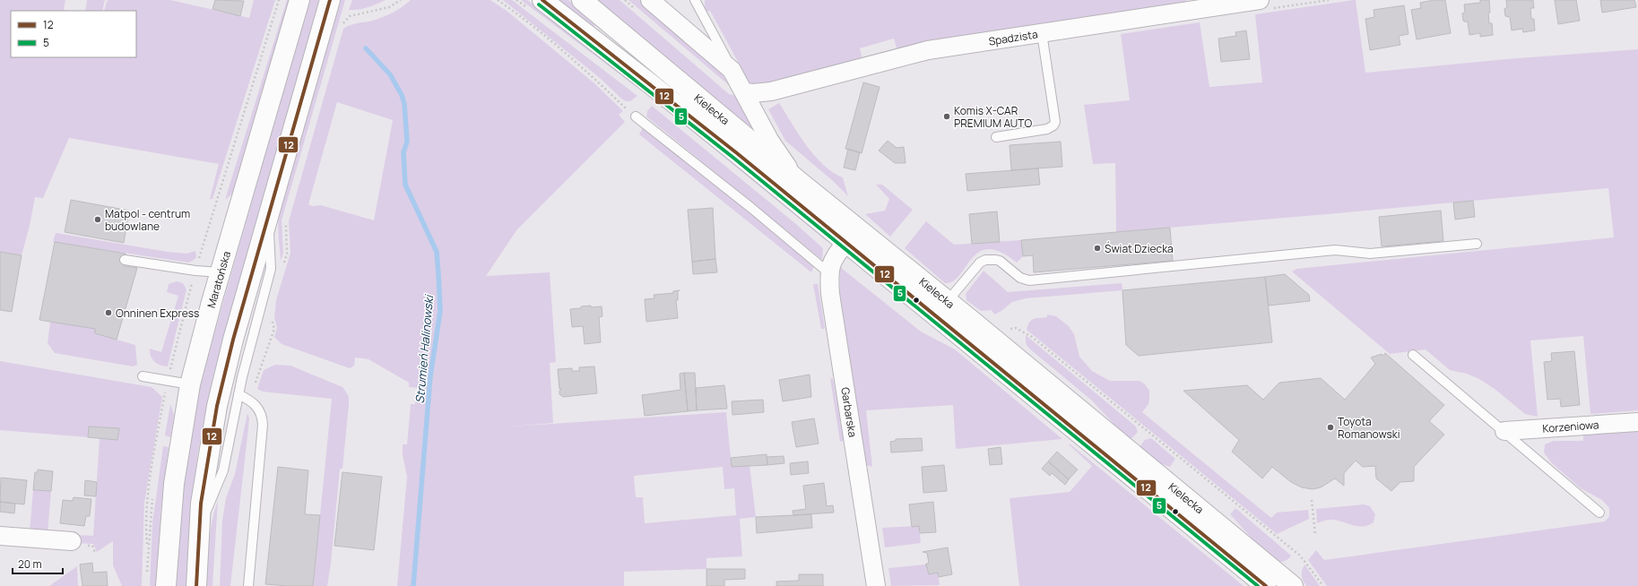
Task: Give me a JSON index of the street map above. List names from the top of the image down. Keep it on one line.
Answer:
{"streets":{"main road":["Kielecka","Maratońska"],"street":["Spadzista","Garbarska","Korzeniowa"]},"crossings":[["Kielecka","Garbarska"]],"water":["Strumień Halinowski"],"places":["Komis X-CAR PREMIUM AUTO","Matpol - centrum budowlane","Świat Dziecka","Onninen Express","Toyota Romanowski"],"lines":["transit line 12","transit line 5"],"legend":["12","5"],"scale_bar":"20 m"}
